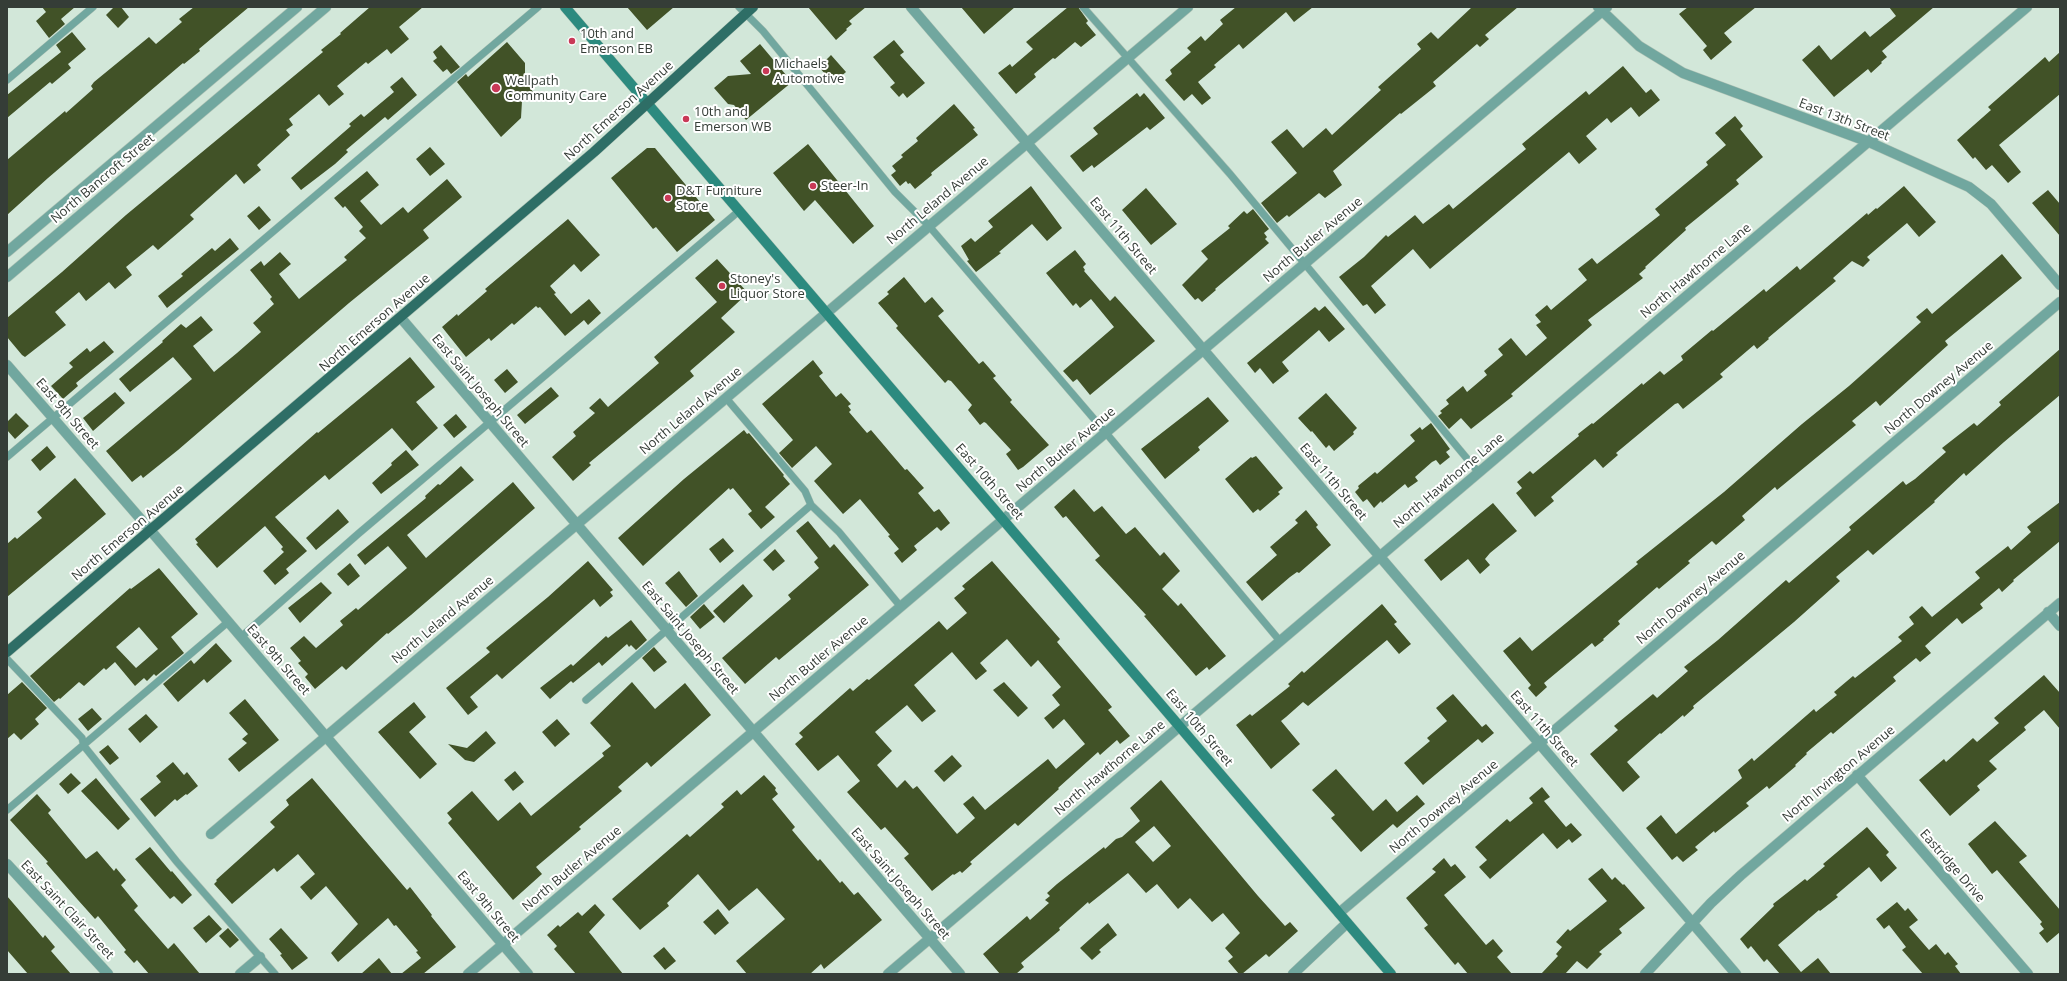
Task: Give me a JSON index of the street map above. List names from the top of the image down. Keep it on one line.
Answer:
{"streets":{"main road":["North Emerson Avenue","East 10th Street"],"street":["East 13th Street","North Bancroft Street","North Leland Avenue","East 11th Street","North Butler Avenue","North Hawthorne Lane","North Downey Avenue","East Saint Joseph Street","East 9th Street","North Irvington Avenue","Eastridge Drive","East Saint Clair Street"]},"crossings":[["North Emerson Avenue","East Saint Joseph Street"],["North Emerson Avenue","East 9th Street"],["North Emerson Avenue","East 10th Street"],["East 13th Street","North Butler Avenue"],["East 13th Street","North Hawthorne Lane"],["North Leland Avenue","East 11th Street"],["North Leland Avenue","East Saint Joseph Street"],["North Leland Avenue","East 9th Street"],["North Leland Avenue","East 10th Street"],["East 11th Street","North Butler Avenue"],["East 11th Street","North Hawthorne Lane"],["East 11th Street","North Downey Avenue"],["East 11th Street","North Irvington Avenue"],["North Butler Avenue","East Saint Joseph Street"],["North Butler Avenue","East 9th Street"],["North Butler Avenue","East 10th Street"],["North Hawthorne Lane","East Saint Joseph Street"],["North Hawthorne Lane","East 10th Street"],["North Downey Avenue","East 10th Street"],["North Irvington Avenue","Eastridge Drive"]],"places":["10th and Emerson EB","Michaels Automotive","Wellpath Community Care","10th and Emerson WB","Steer-In","D&T Furniture Store","Stoney's Liquor Store"]}
